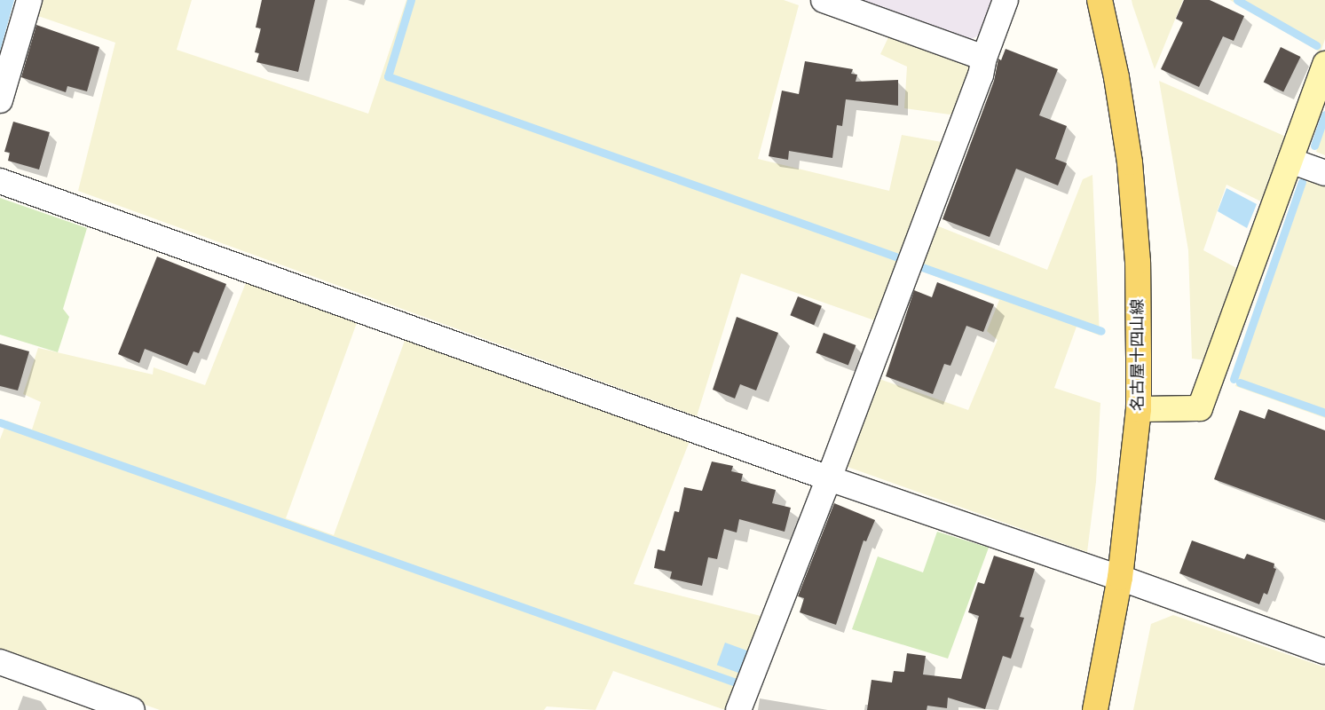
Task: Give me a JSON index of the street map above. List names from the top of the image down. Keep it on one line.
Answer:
{"streets":{"main road":["名古屋十四山線"]}}
